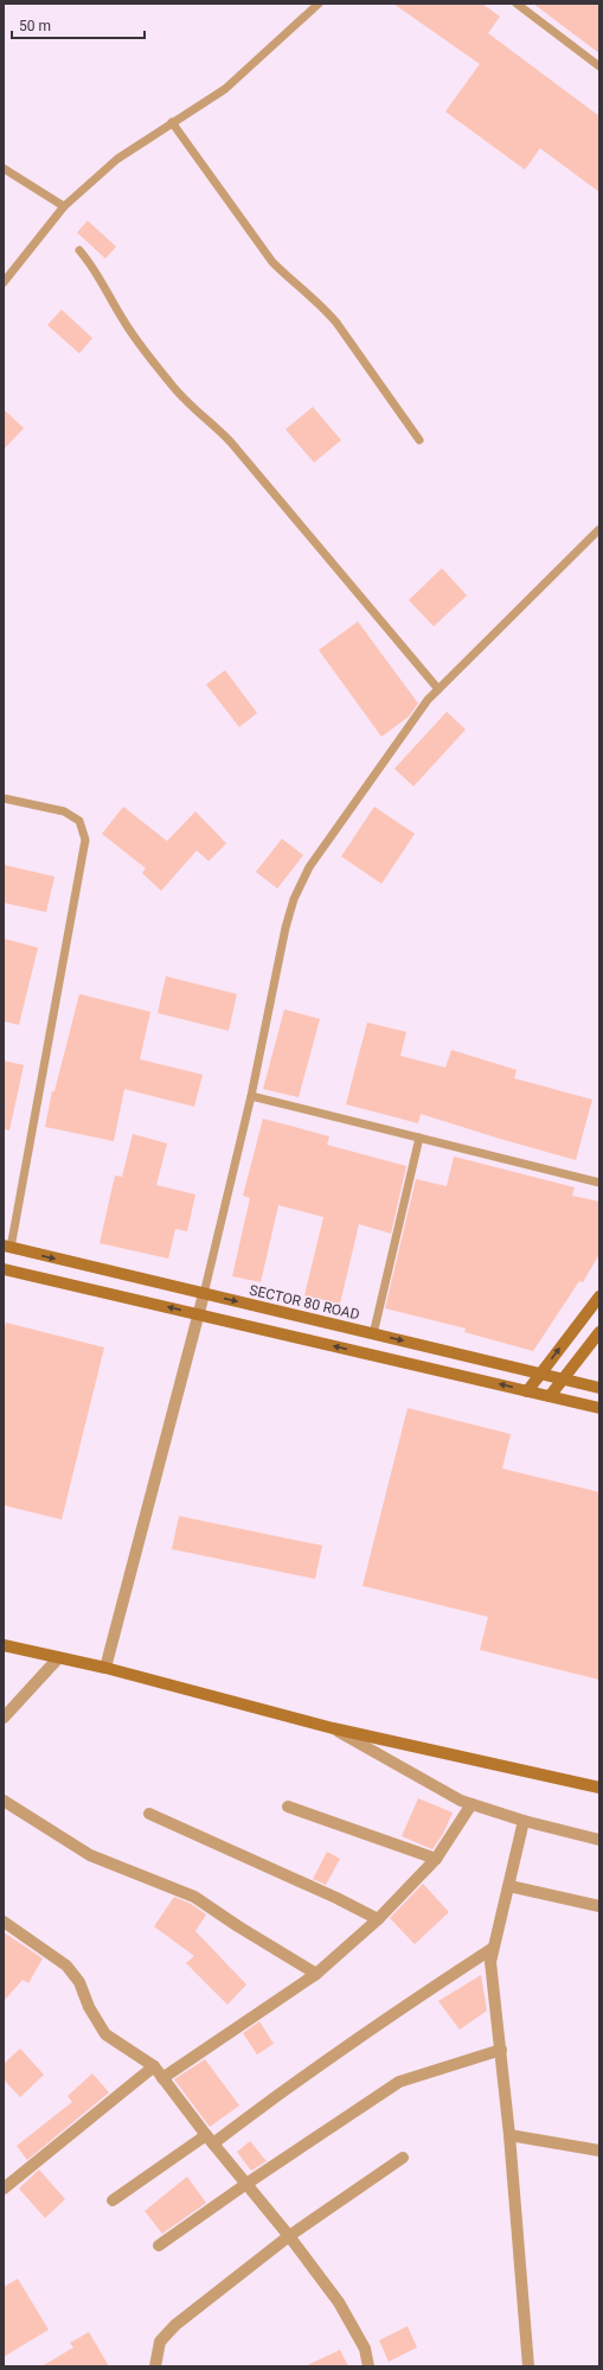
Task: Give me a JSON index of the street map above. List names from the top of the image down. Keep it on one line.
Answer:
{"streets":{"street":["SECTOR 80 ROAD"]},"scale_bar":"50 m"}
